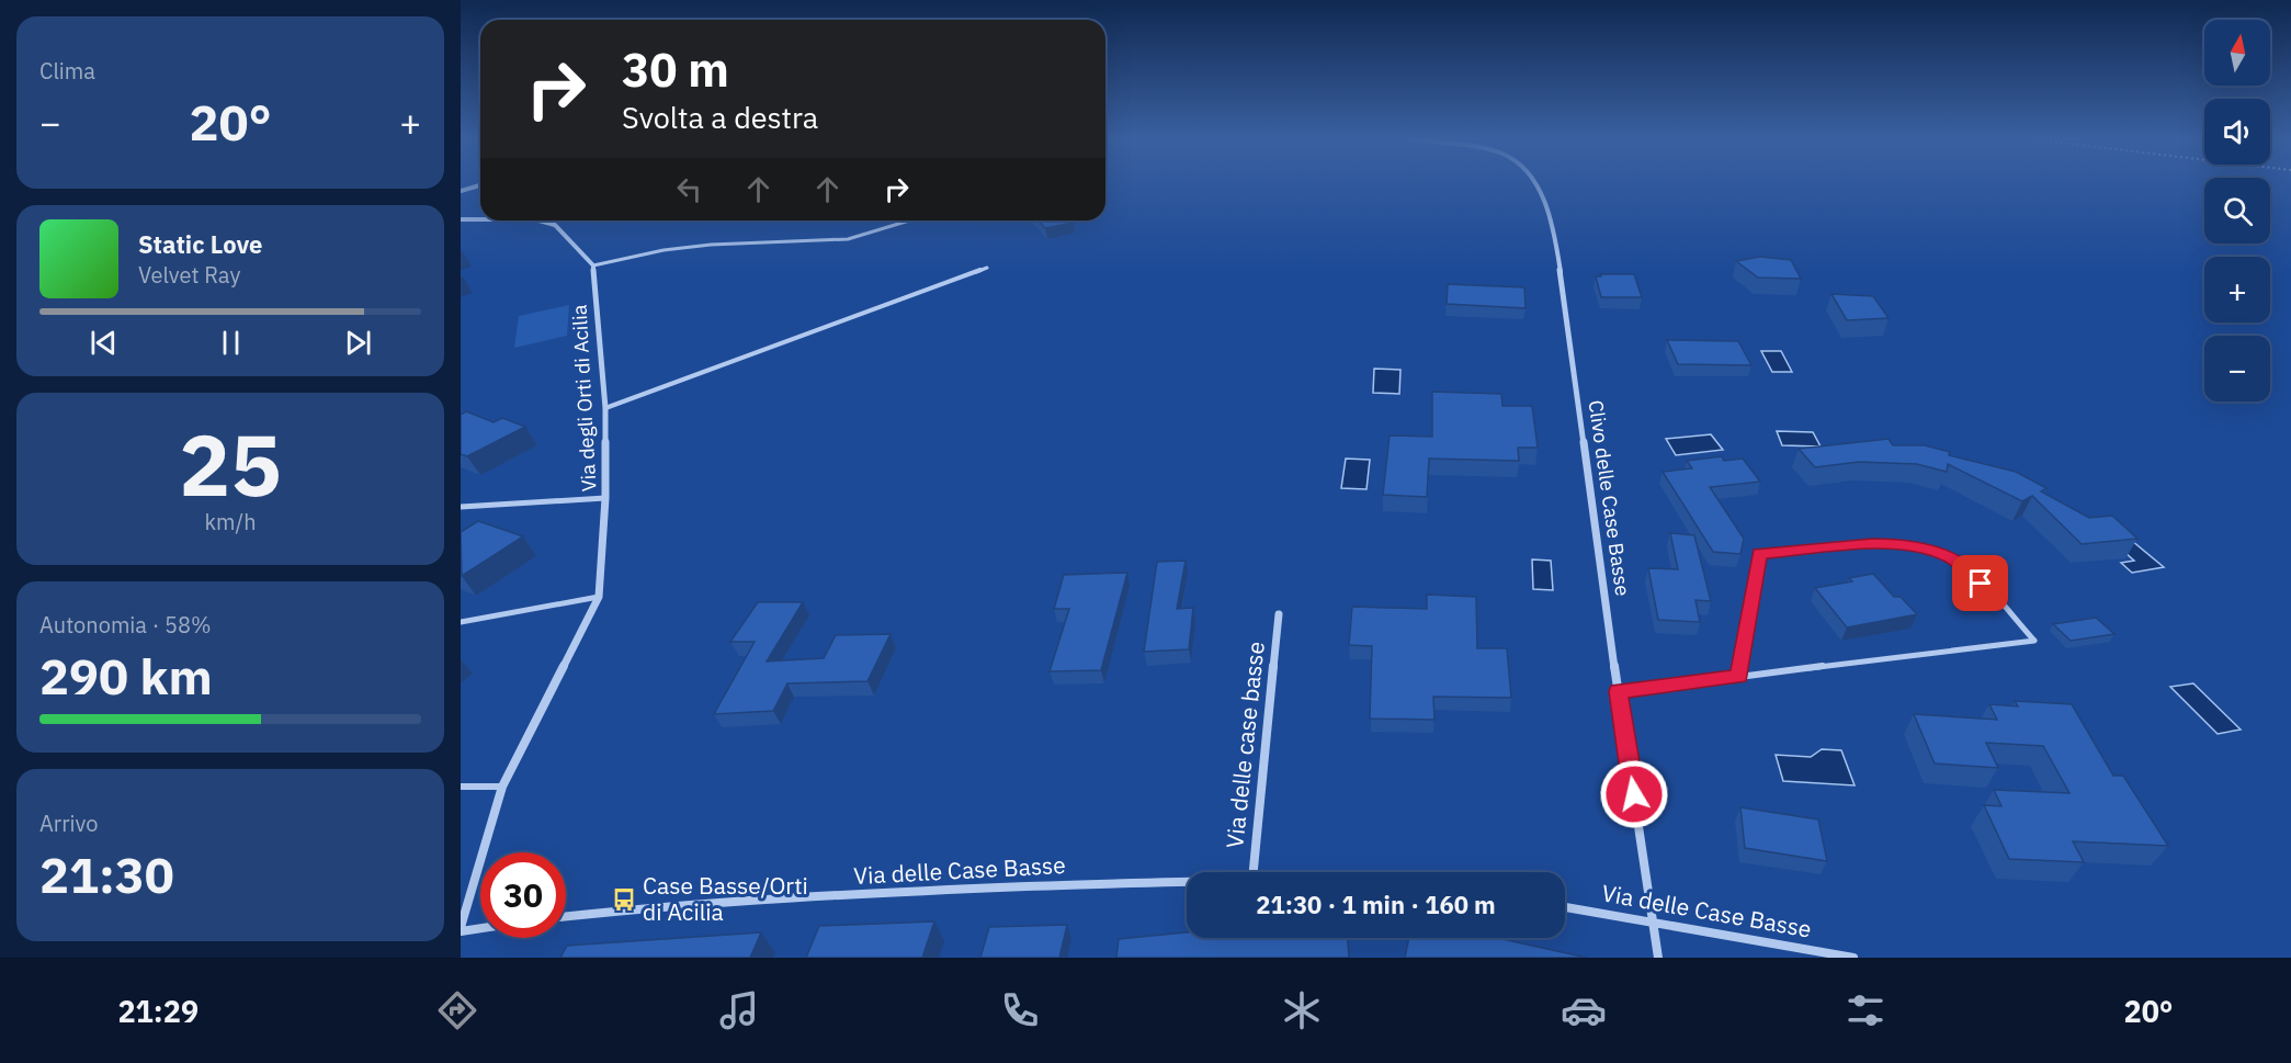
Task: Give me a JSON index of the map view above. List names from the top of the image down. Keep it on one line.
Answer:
{"streets":{"street":["Via degli Orti di Acilia","Clivo delle Case Basse","Via delle case basse","Via delle Case Basse"]},"crossings":[["Clivo delle Case Basse","Via delle Case Basse"]],"places":{"bus stop":["Case Basse/Orti di Acilia"]},"north":"top","page":{"tile":["Clima",["25","km/h"],["Autonomia · 58%","290 km"],["Arrivo","21:30"]],"map_buttons":["+","−"],"turn":["30 m","Svolta a destra"],"heat":["−","20°","+"],"song":["Static Love","Velvet Ray"],"limit":"30","trip":"21:30 · 1 min · 160 m","tabs":["21:29","20°"]}}
